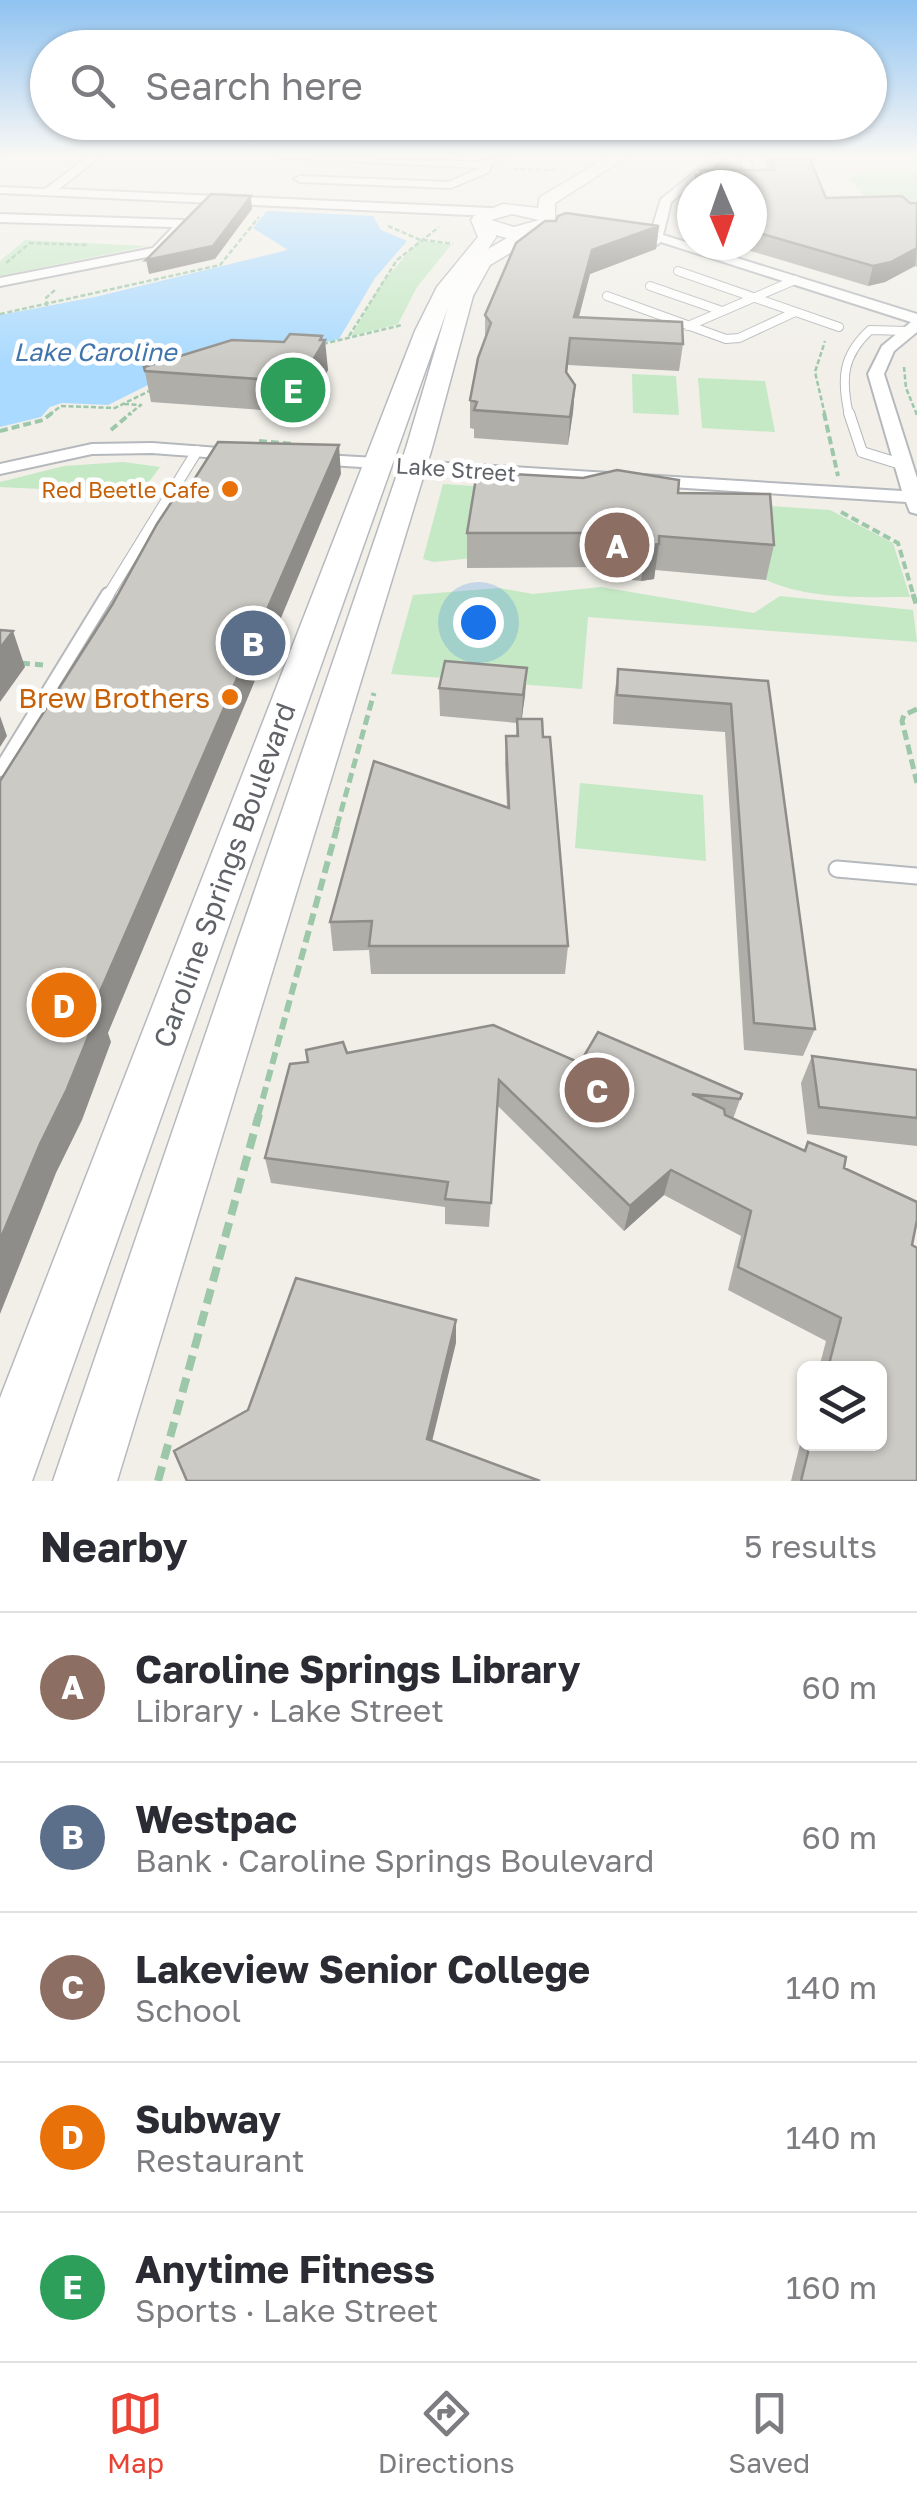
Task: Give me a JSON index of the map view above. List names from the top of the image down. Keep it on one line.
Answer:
{"streets":{"main road":["Caroline Springs Boulevard"],"street":["Lake Street"]},"crossings":[["Lake Street","Caroline Springs Boulevard"]],"water":["Lake Caroline"],"places":["Red Beetle Cafe","Brew Brothers"],"north":"bottom","page":{"search":"Search here","pins":["E","A","B","D","C"],"heading":["Nearby","5 results"],"list":[{"mark":"A","name":"Caroline Springs Library","note":"Library · Lake Street","value":"60 m"},{"mark":"B","name":"Westpac","note":"Bank · Caroline Springs Boulevard","value":"60 m"},{"mark":"C","name":"Lakeview Senior College","note":"School","value":"140 m"},{"mark":"D","name":"Subway","note":"Restaurant","value":"140 m"},{"mark":"E","name":"Anytime Fitness","note":"Sports · Lake Street","value":"160 m"}],"nav":["Map","Directions","Saved"]}}
